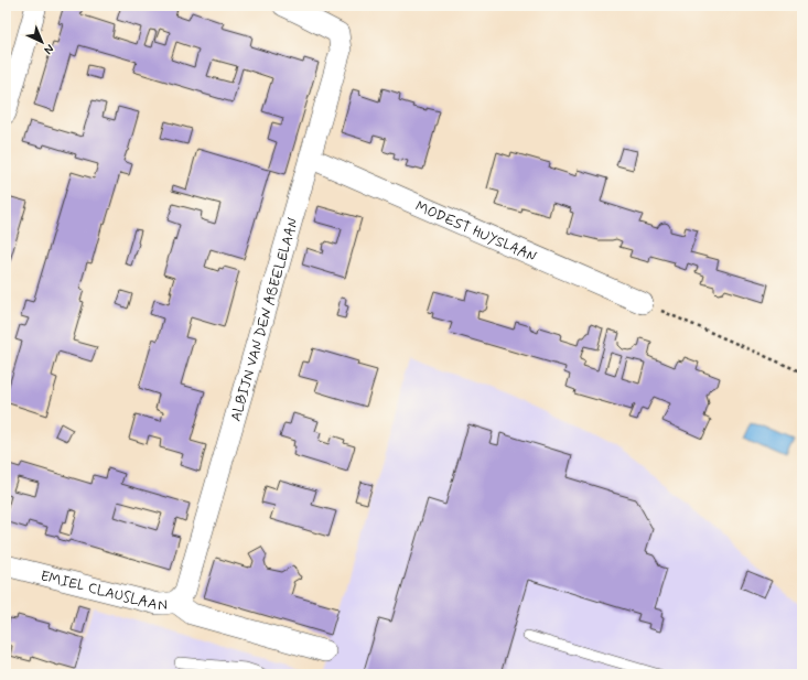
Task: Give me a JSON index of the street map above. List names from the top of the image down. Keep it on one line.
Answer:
{"streets":{"street":["MODEST HUYSLAAN","ALBIJN VAN DEN ABEELELAAN","EMIEL CLAUSLAAN"]},"crossings":[["MODEST HUYSLAAN","ALBIJN VAN DEN ABEELELAAN"],["ALBIJN VAN DEN ABEELELAAN","EMIEL CLAUSLAAN"]],"north":"bottom right"}
